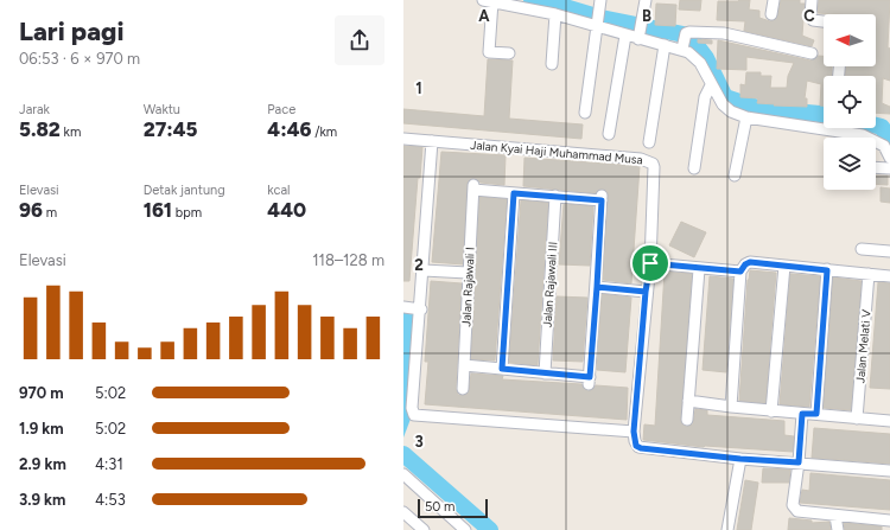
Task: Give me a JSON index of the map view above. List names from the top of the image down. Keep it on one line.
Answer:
{"streets":{"street":["Jalan Kyai Haji Muhammad Musa","Jalan Rajawali III","Jalan Rajawali I","Jalan Melati V"]},"scale_bar":"50 m","north":"left","page":{"heading":["Lari pagi","06:53 · 6 × 970 m"],"stats":[["Jarak","5.82 km"],["Waktu","27:45"],["Pace","4:46 /km"],["Elevasi","96 m"],["Detak jantung","161 bpm"],["kcal","440"]],"chart":["Elevasi","118–128 m"],"list":[{"name":"970 m","note":"5:02"},{"name":"1.9 km","note":"5:02"},{"name":"2.9 km","note":"4:31"},{"name":"3.9 km","note":"4:53"}],"scale":"50 m"},"grid":{"columns":["A","B","C"],"rows":["1","2","3"]}}
